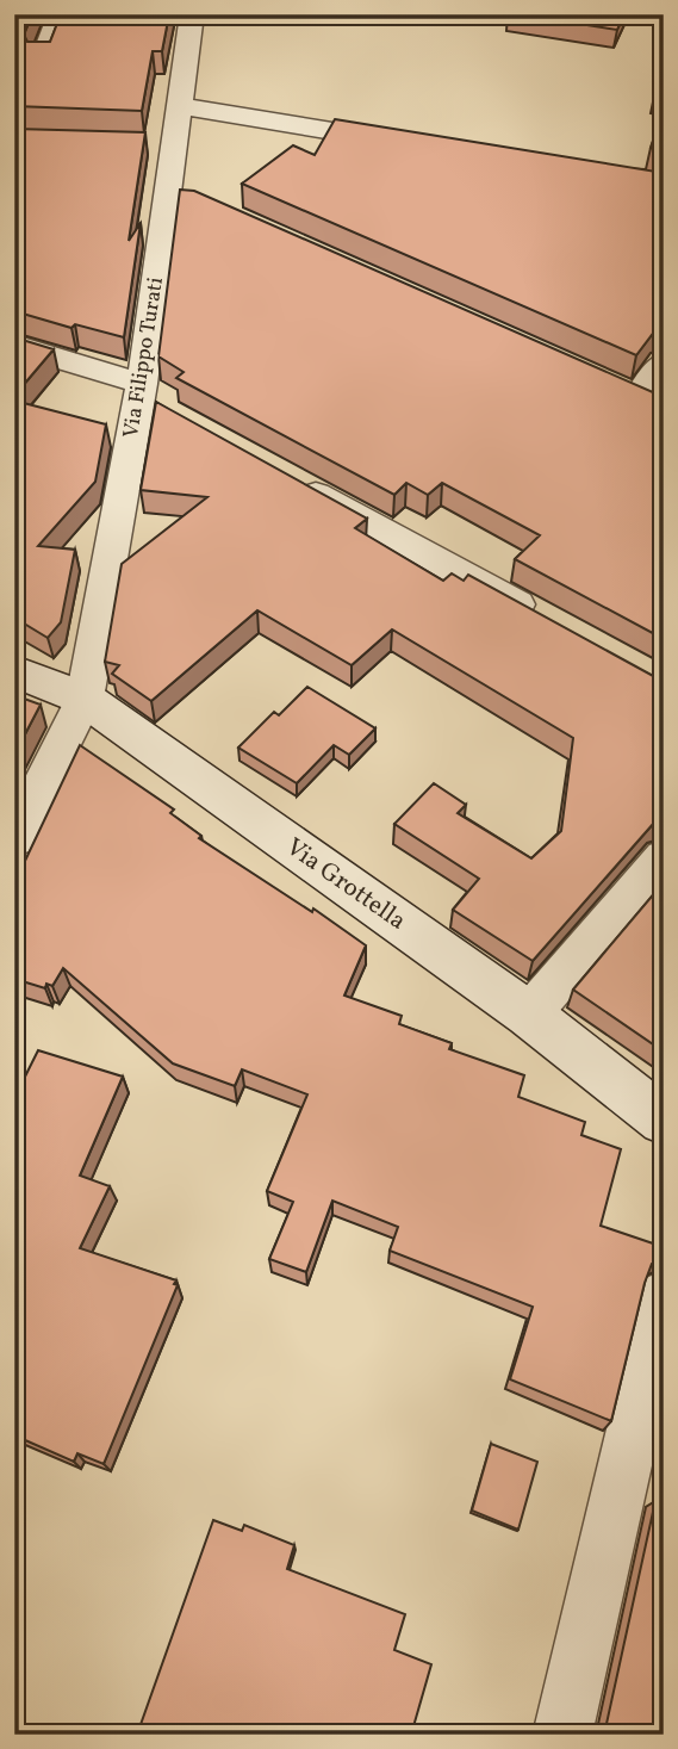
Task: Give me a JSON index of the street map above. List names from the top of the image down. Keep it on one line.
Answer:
{"streets":{"street":["Via Filippo Turati","Via Grottella"]},"crossings":[["Via Filippo Turati","Via Grottella"]]}
